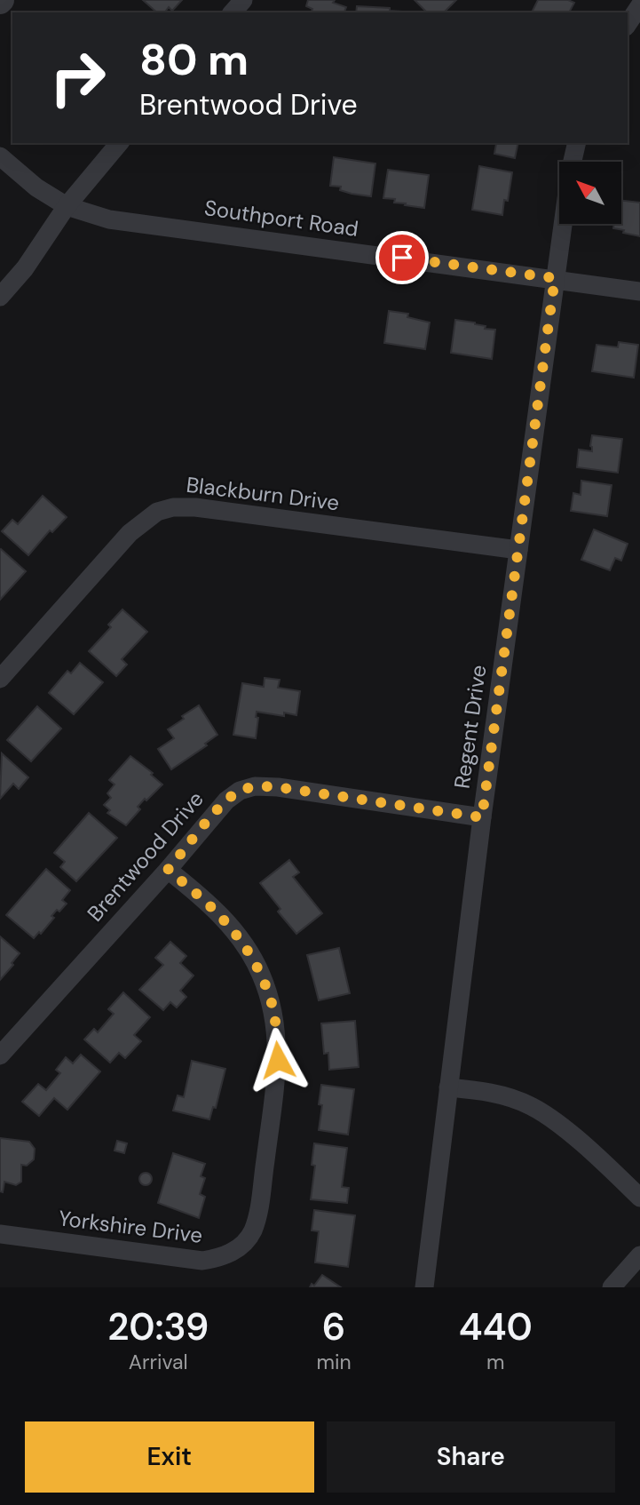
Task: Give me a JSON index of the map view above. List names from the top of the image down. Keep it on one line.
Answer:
{"streets":{"street":["Southport Road","Blackburn Drive","Regent Drive","Brentwood Drive","Yorkshire Drive"]},"crossings":[["Southport Road","Regent Drive"],["Blackburn Drive","Regent Drive"],["Regent Drive","Brentwood Drive"],["Brentwood Drive","Yorkshire Drive"]],"north":"top left","page":{"turn":["80 m","Brentwood Drive"],"eta":["20:39","Arrival","6","min","440","m"],"buttons":["Exit","Share"]}}
